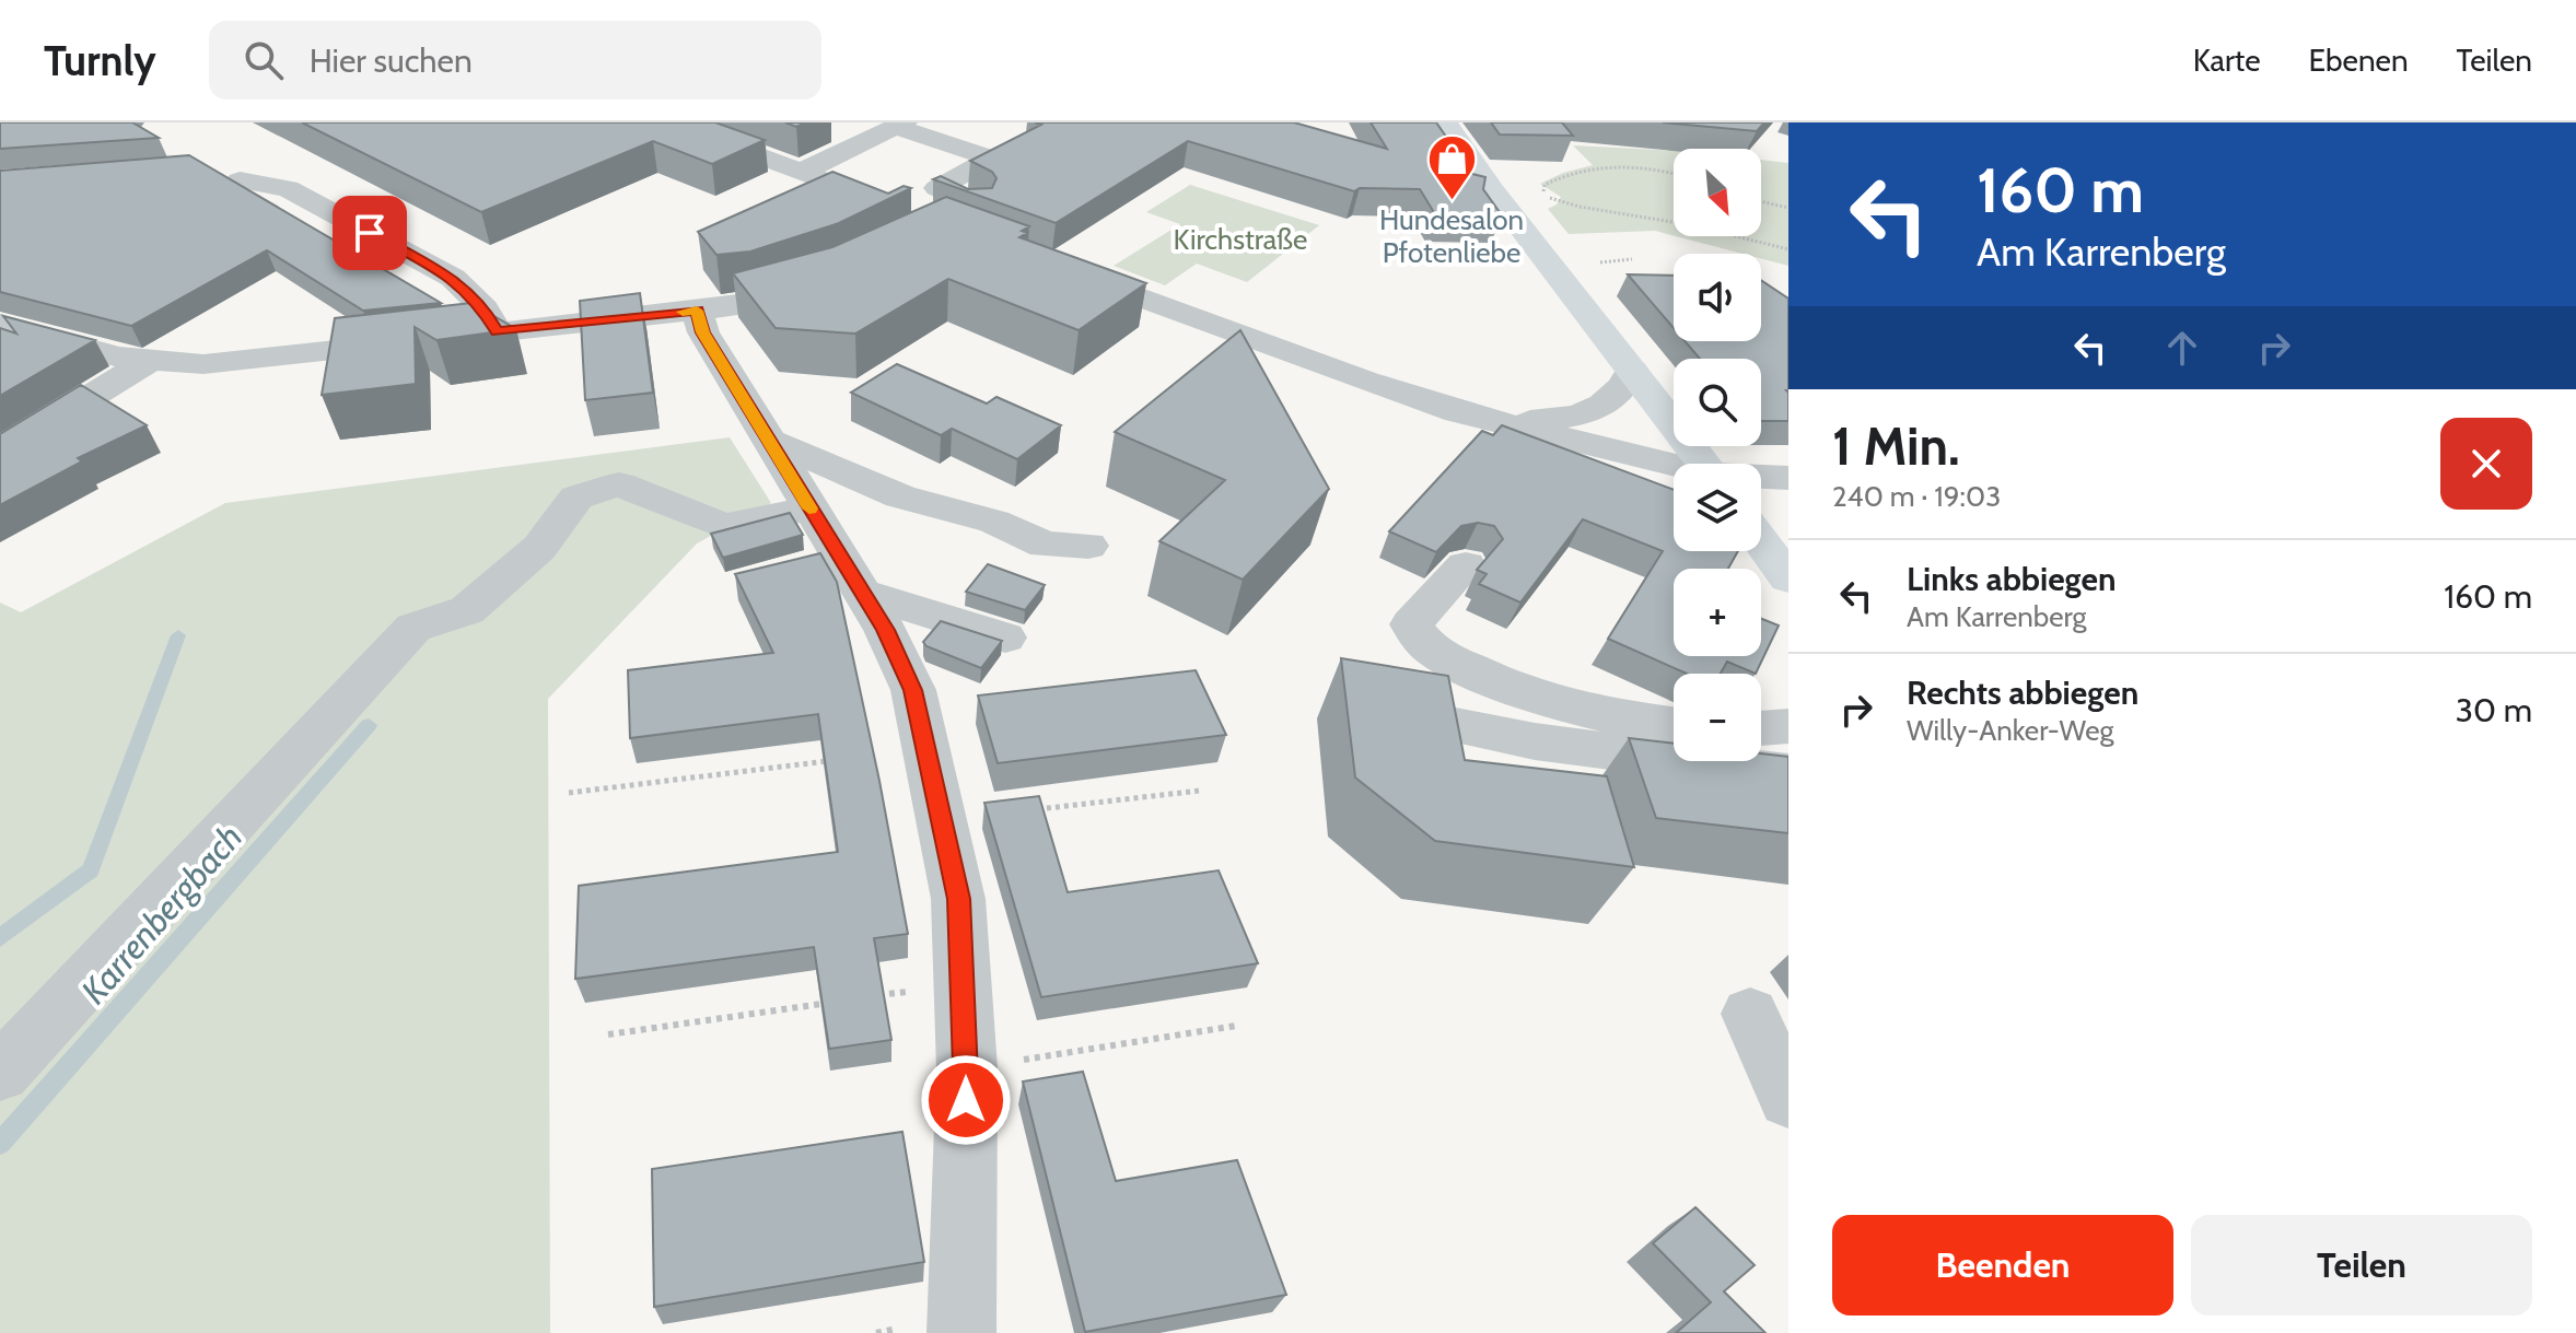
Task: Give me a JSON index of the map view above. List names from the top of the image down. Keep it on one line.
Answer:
{"water":["Karrenbergbach"],"parks":["Kirchstraße"],"places":{"shop":["Hundesalon Pfotenliebe"]},"north":"bottom right","page":{"header":"Turnly","search":"Hier suchen","nav":["Karte","Ebenen","Teilen"],"turn":["160 m","Am Karrenberg"],"map_buttons":["+","−"],"heading":["1 Min.","240 m · 19:03"],"list":[{"name":"Links abbiegen","note":"Am Karrenberg","value":"160 m"},{"name":"Rechts abbiegen","note":"Willy-Anker-Weg","value":"30 m"}],"buttons":["Beenden","Teilen"]}}
